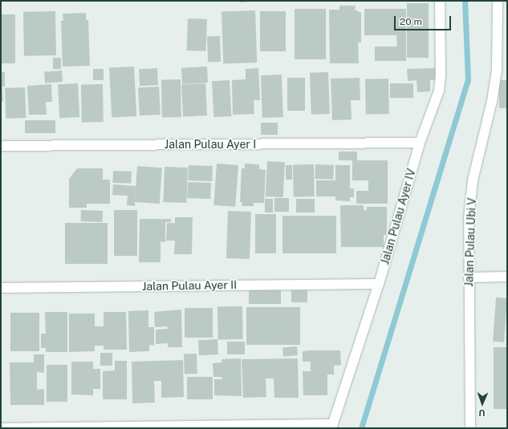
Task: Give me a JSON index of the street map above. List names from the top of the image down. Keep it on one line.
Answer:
{"streets":{"street":["Jalan Pulau Ayer I","Jalan Pulau Ayer IV","Jalan Pulau Ubi V","Jalan Pulau Ayer II"]},"crossings":[["Jalan Pulau Ayer I","Jalan Pulau Ayer IV"],["Jalan Pulau Ayer IV","Jalan Pulau Ayer II"]],"scale_bar":"20 m","north":"bottom"}
